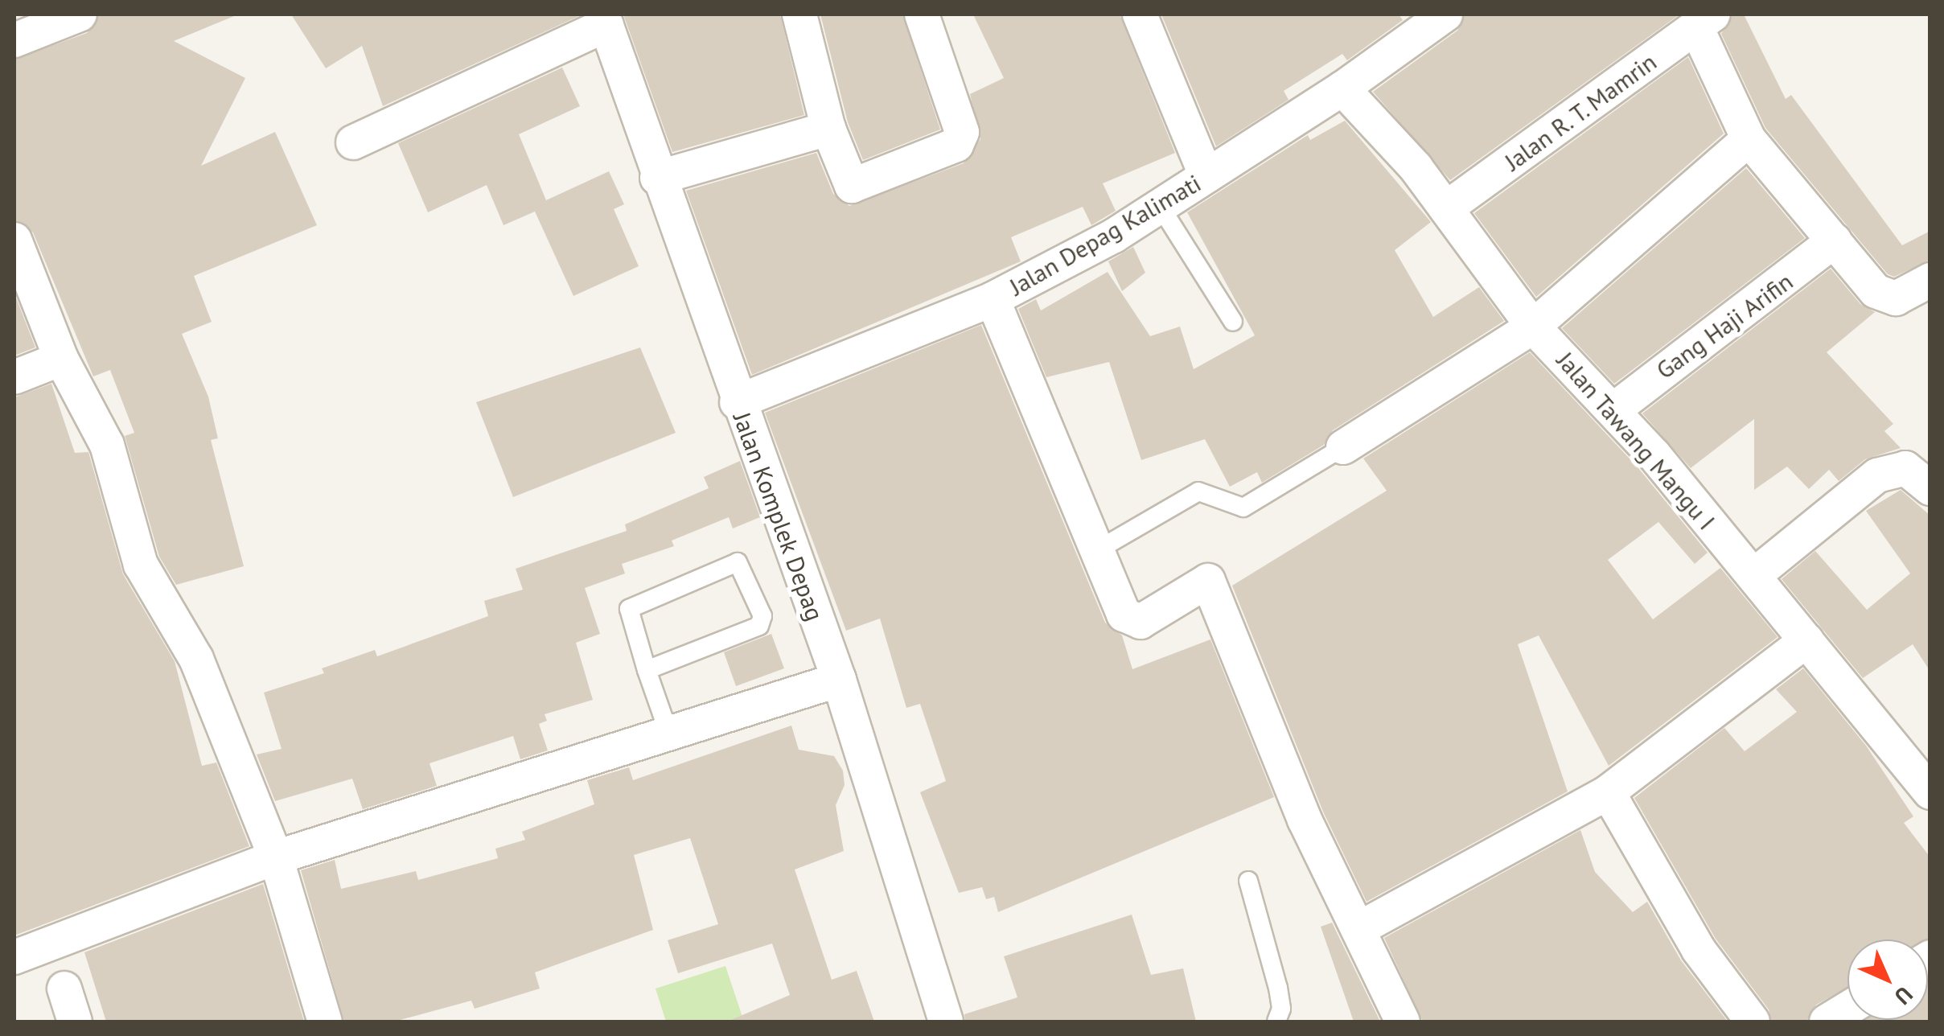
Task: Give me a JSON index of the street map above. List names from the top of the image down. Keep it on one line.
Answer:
{"streets":{"street":["Jalan R. T. Mamrin","Jalan Depag Kalimati","Gang Haji Arifin","Jalan Tawang Mangu I","Jalan Komplek Depag"]},"crossings":[["Jalan R. T. Mamrin","Jalan Tawang Mangu I"],["Jalan Depag Kalimati","Jalan Tawang Mangu I"],["Jalan Depag Kalimati","Jalan Komplek Depag"],["Gang Haji Arifin","Jalan Tawang Mangu I"]],"north":"bottom right"}
